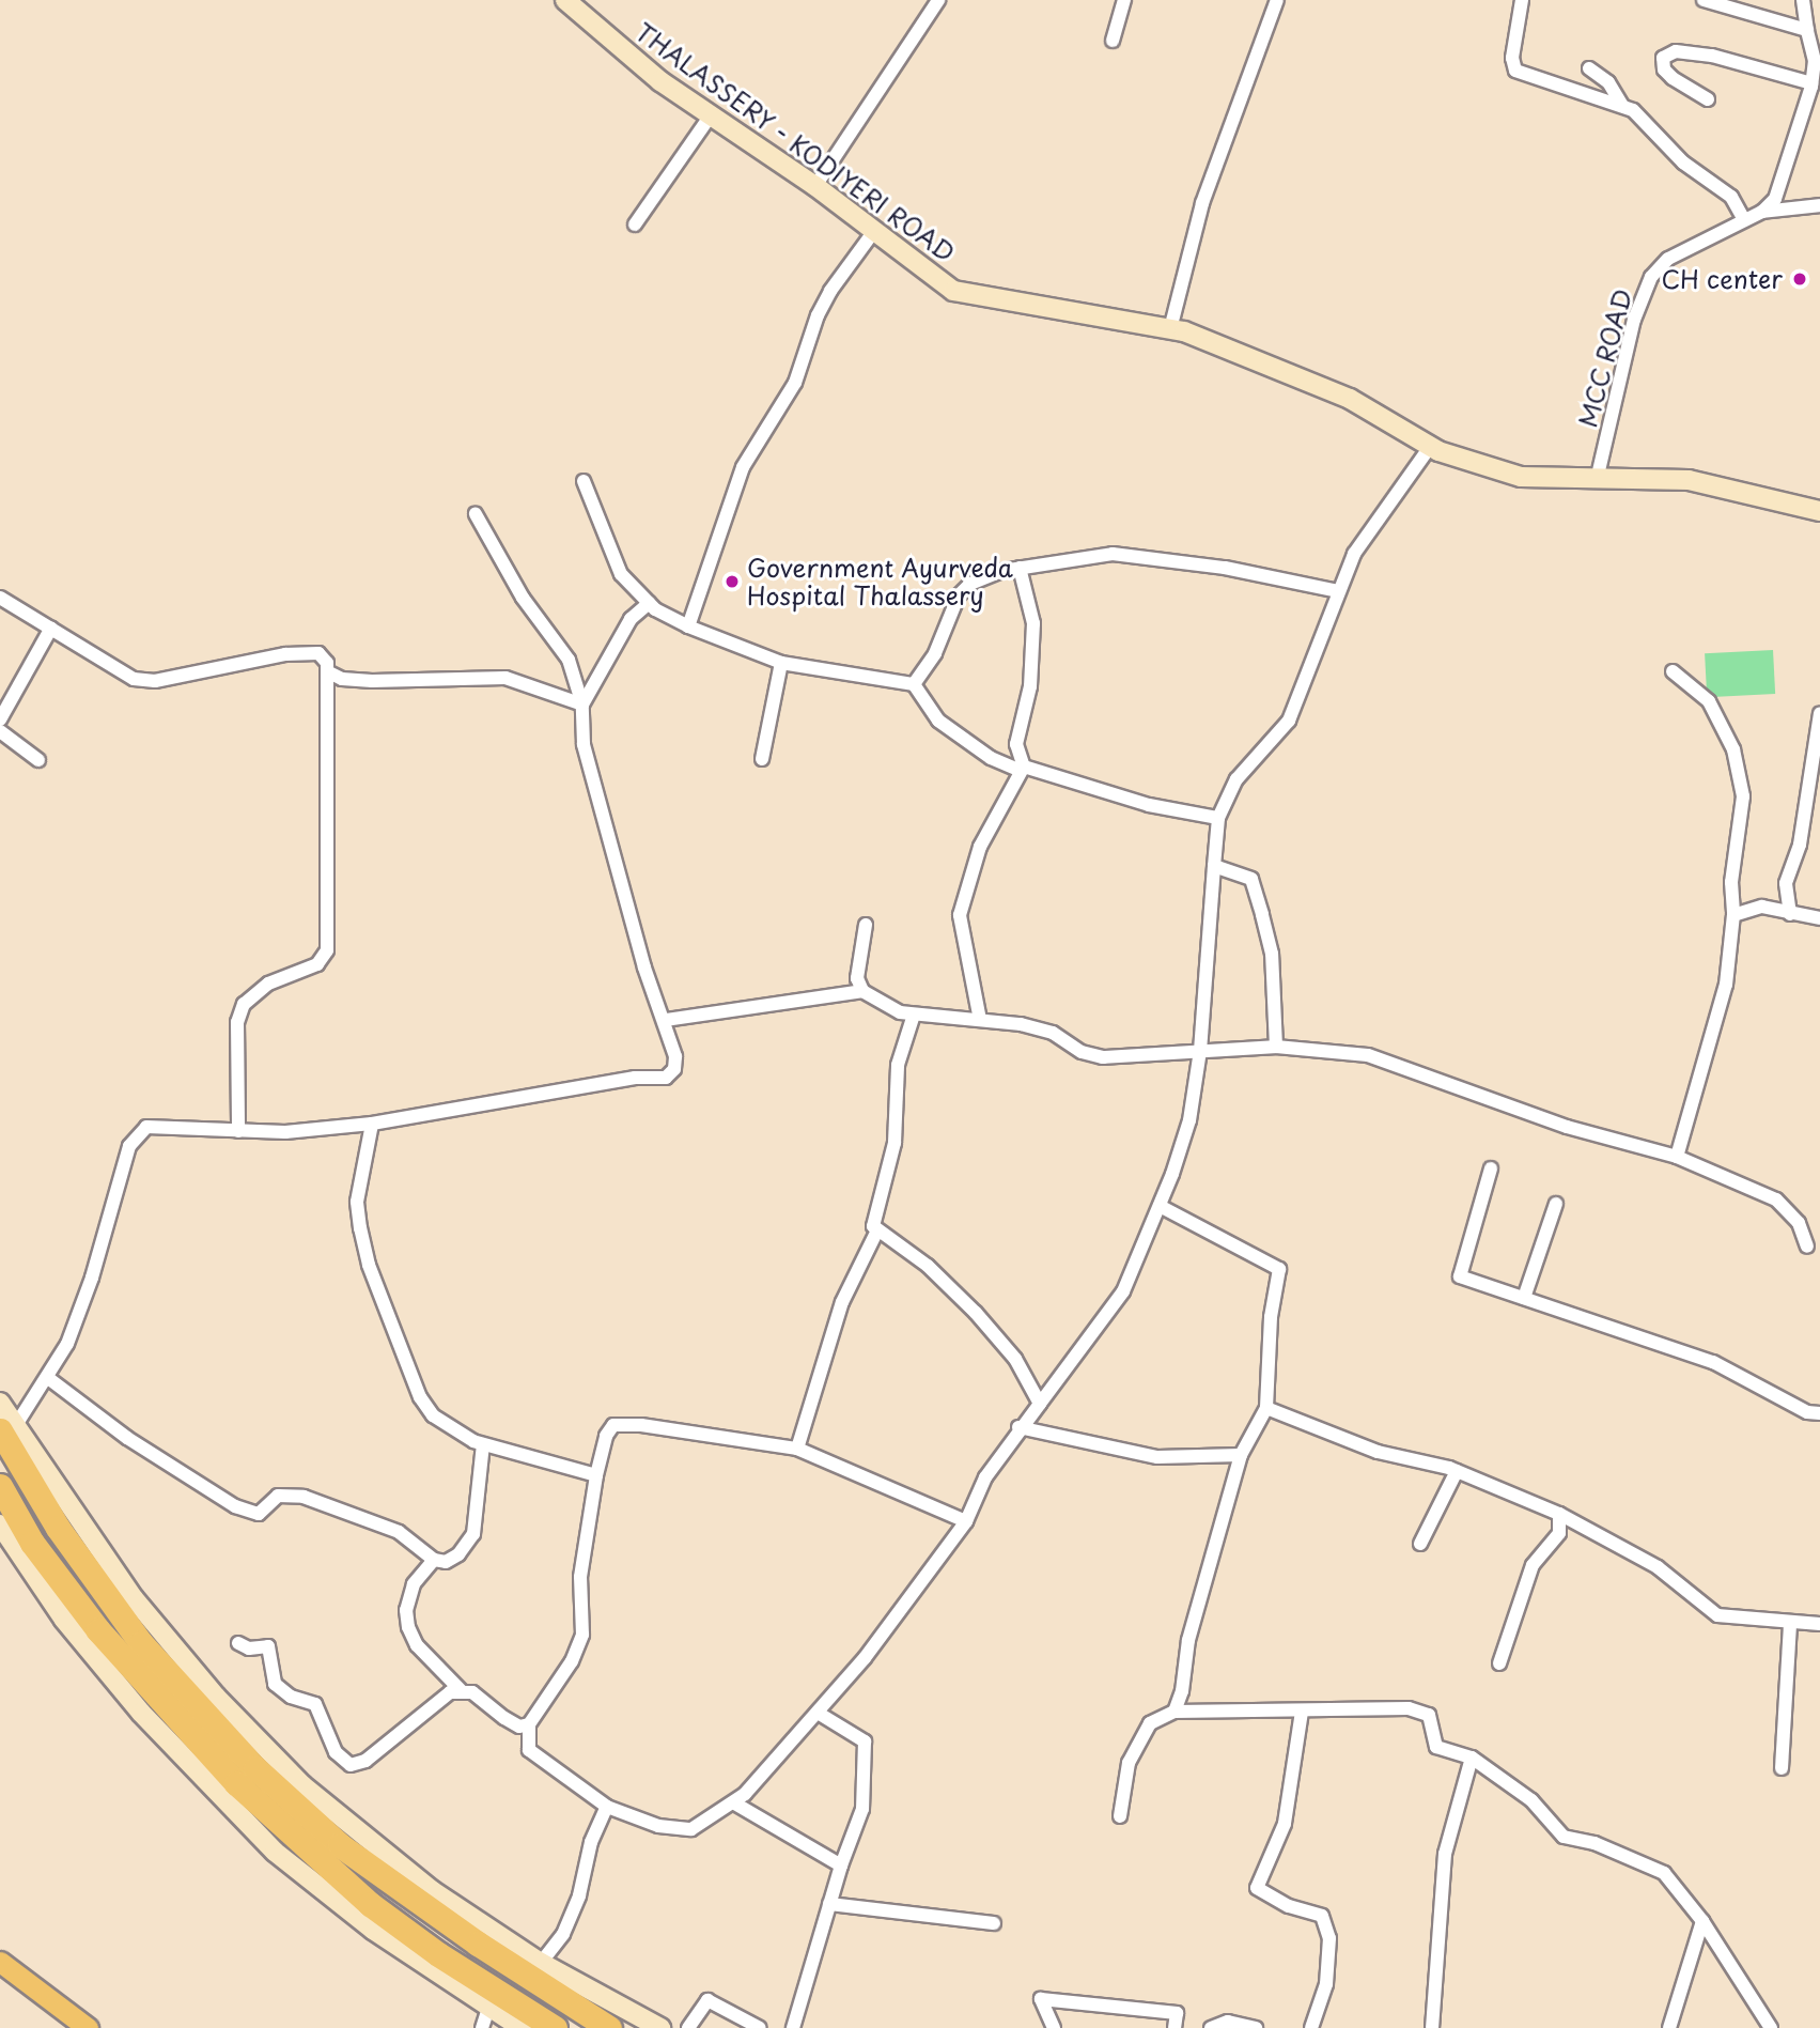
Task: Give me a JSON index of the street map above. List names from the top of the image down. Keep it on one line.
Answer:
{"streets":{"street":["THALASSERY - KODIYERI ROAD","MCC ROAD"]},"crossings":[["THALASSERY - KODIYERI ROAD","MCC ROAD"]],"places":["CH center","Government Ayurveda Hospital Thalassery"]}
